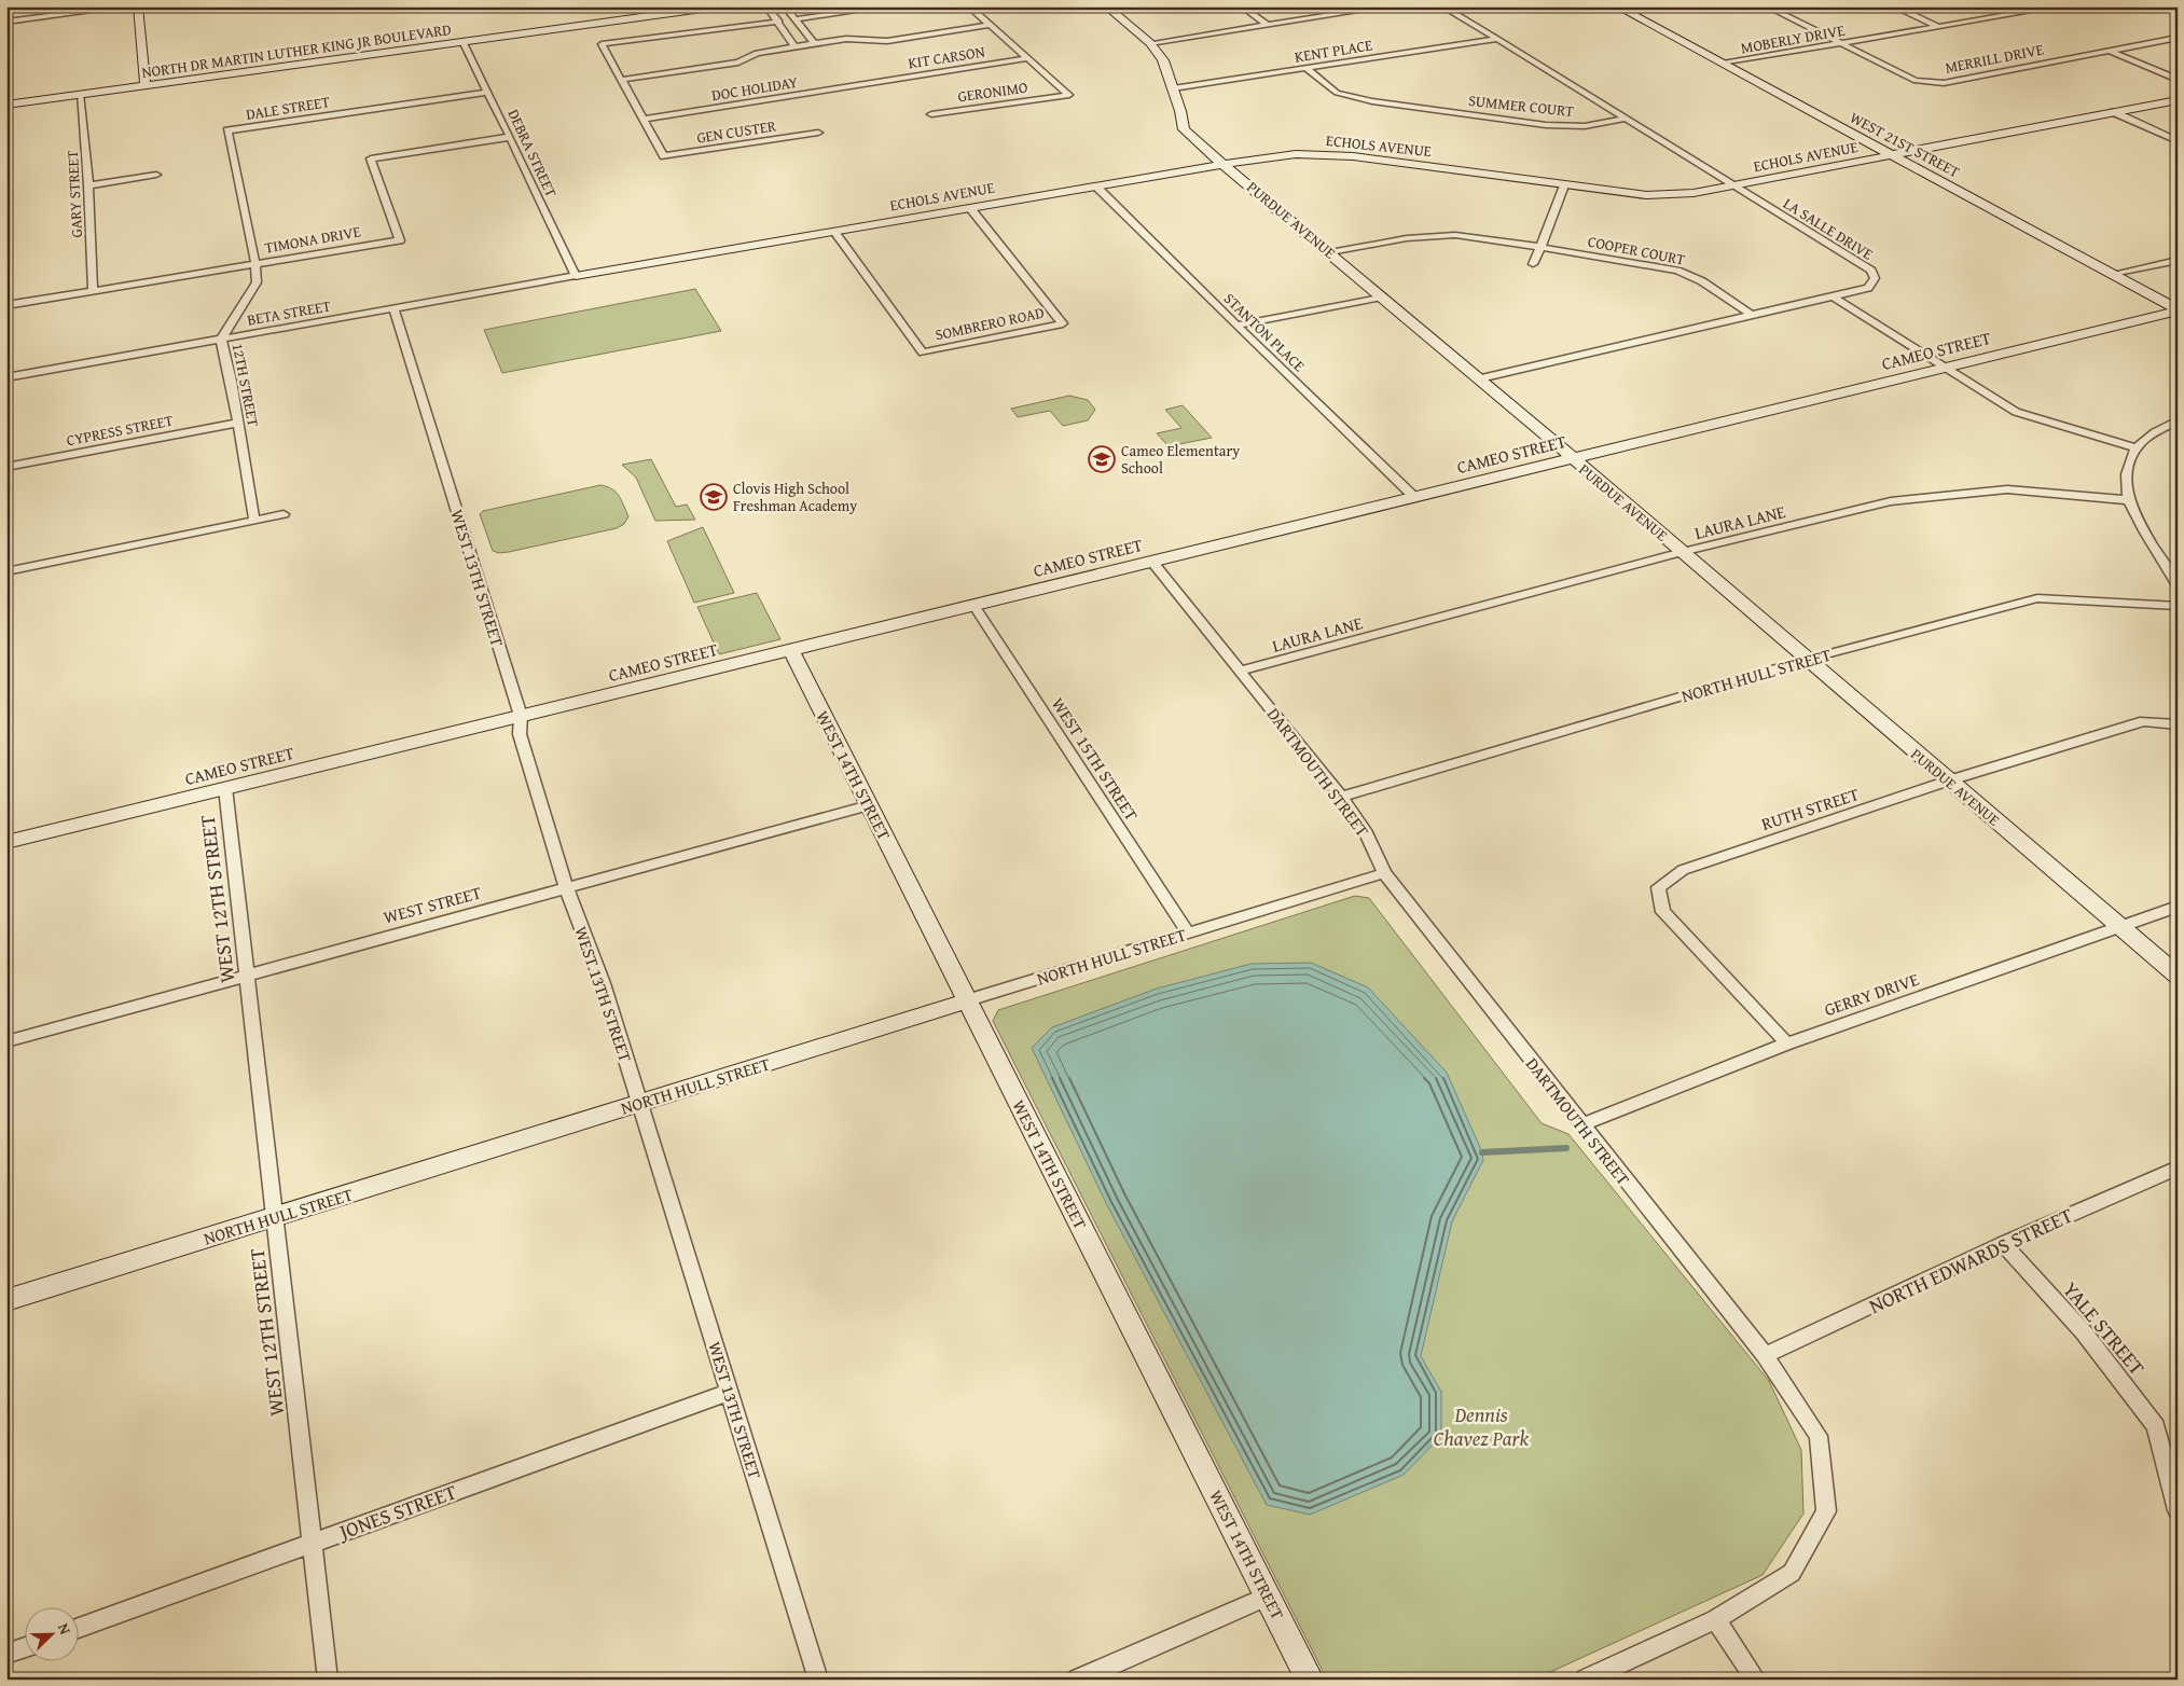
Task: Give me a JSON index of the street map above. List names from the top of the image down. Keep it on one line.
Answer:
{"streets":{"street":["MOBERLY DRIVE","NORTH DR MARTIN LUTHER KING JR BOULEVARD","KENT PLACE","KIT CARSON","MERRILL DRIVE","DOC HOLIDAY","GERONIMO","SUMMER COURT","DALE STREET","GEN CUSTER","WEST 21ST STREET","ECHOLS AVENUE","DEBRA STREET","GARY STREET","PURDUE AVENUE","LA SALLE DRIVE","TIMONA DRIVE","COOPER COURT","BETA STREET","SOMBRERO ROAD","STANTON PLACE","CAMEO STREET","12TH STREET","CYPRESS STREET","LAURA LANE","WEST 13TH STREET","NORTH HULL STREET","WEST 15TH STREET","DARTMOUTH STREET","WEST 14TH STREET","RUTH STREET","WEST 12TH STREET","WEST STREET","GERRY DRIVE","NORTH EDWARDS STREET","YALE STREET","JONES STREET"]},"crossings":[["MOBERLY DRIVE","MERRILL DRIVE"],["MOBERLY DRIVE","WEST 21ST STREET"],["NORTH DR MARTIN LUTHER KING JR BOULEVARD","DEBRA STREET"],["NORTH DR MARTIN LUTHER KING JR BOULEVARD","GARY STREET"],["KENT PLACE","SUMMER COURT"],["KENT PLACE","PURDUE AVENUE"],["KENT PLACE","LA SALLE DRIVE"],["KIT CARSON","DOC HOLIDAY"],["KIT CARSON","GERONIMO"],["DOC HOLIDAY","GEN CUSTER"],["SUMMER COURT","LA SALLE DRIVE"],["DALE STREET","DEBRA STREET"],["DALE STREET","TIMONA DRIVE"],["DALE STREET","12TH STREET"],["WEST 21ST STREET","ECHOLS AVENUE"],["WEST 21ST STREET","CAMEO STREET"],["ECHOLS AVENUE","DEBRA STREET"],["ECHOLS AVENUE","PURDUE AVENUE"],["ECHOLS AVENUE","LA SALLE DRIVE"],["ECHOLS AVENUE","BETA STREET"],["ECHOLS AVENUE","SOMBRERO ROAD"],["ECHOLS AVENUE","STANTON PLACE"],["DEBRA STREET","TIMONA DRIVE"],["DEBRA STREET","BETA STREET"],["GARY STREET","TIMONA DRIVE"],["PURDUE AVENUE","LA SALLE DRIVE"],["PURDUE AVENUE","COOPER COURT"],["PURDUE AVENUE","CAMEO STREET"],["PURDUE AVENUE","LAURA LANE"],["PURDUE AVENUE","NORTH HULL STREET"],["PURDUE AVENUE","RUTH STREET"],["PURDUE AVENUE","GERRY DRIVE"],["LA SALLE DRIVE","COOPER COURT"],["TIMONA DRIVE","12TH STREET"],["BETA STREET","12TH STREET"],["BETA STREET","WEST 13TH STREET"],["STANTON PLACE","CAMEO STREET"],["CAMEO STREET","WEST 13TH STREET"],["CAMEO STREET","WEST 15TH STREET"],["CAMEO STREET","DARTMOUTH STREET"],["CAMEO STREET","WEST 14TH STREET"],["CAMEO STREET","WEST 12TH STREET"],["12TH STREET","CYPRESS STREET"],["LAURA LANE","DARTMOUTH STREET"],["WEST 13TH STREET","NORTH HULL STREET"],["WEST 13TH STREET","WEST STREET"],["WEST 13TH STREET","JONES STREET"],["NORTH HULL STREET","WEST 15TH STREET"],["NORTH HULL STREET","DARTMOUTH STREET"],["NORTH HULL STREET","WEST 14TH STREET"],["NORTH HULL STREET","WEST 12TH STREET"],["DARTMOUTH STREET","GERRY DRIVE"],["DARTMOUTH STREET","NORTH EDWARDS STREET"],["WEST 14TH STREET","WEST STREET"],["RUTH STREET","GERRY DRIVE"],["WEST 12TH STREET","WEST STREET"],["WEST 12TH STREET","JONES STREET"],["NORTH EDWARDS STREET","YALE STREET"]],"parks":["Dennis Chavez Park"],"places":{"school or university":["Cameo Elementary School","Clovis High School Freshman Academy"]},"north":"top right"}
